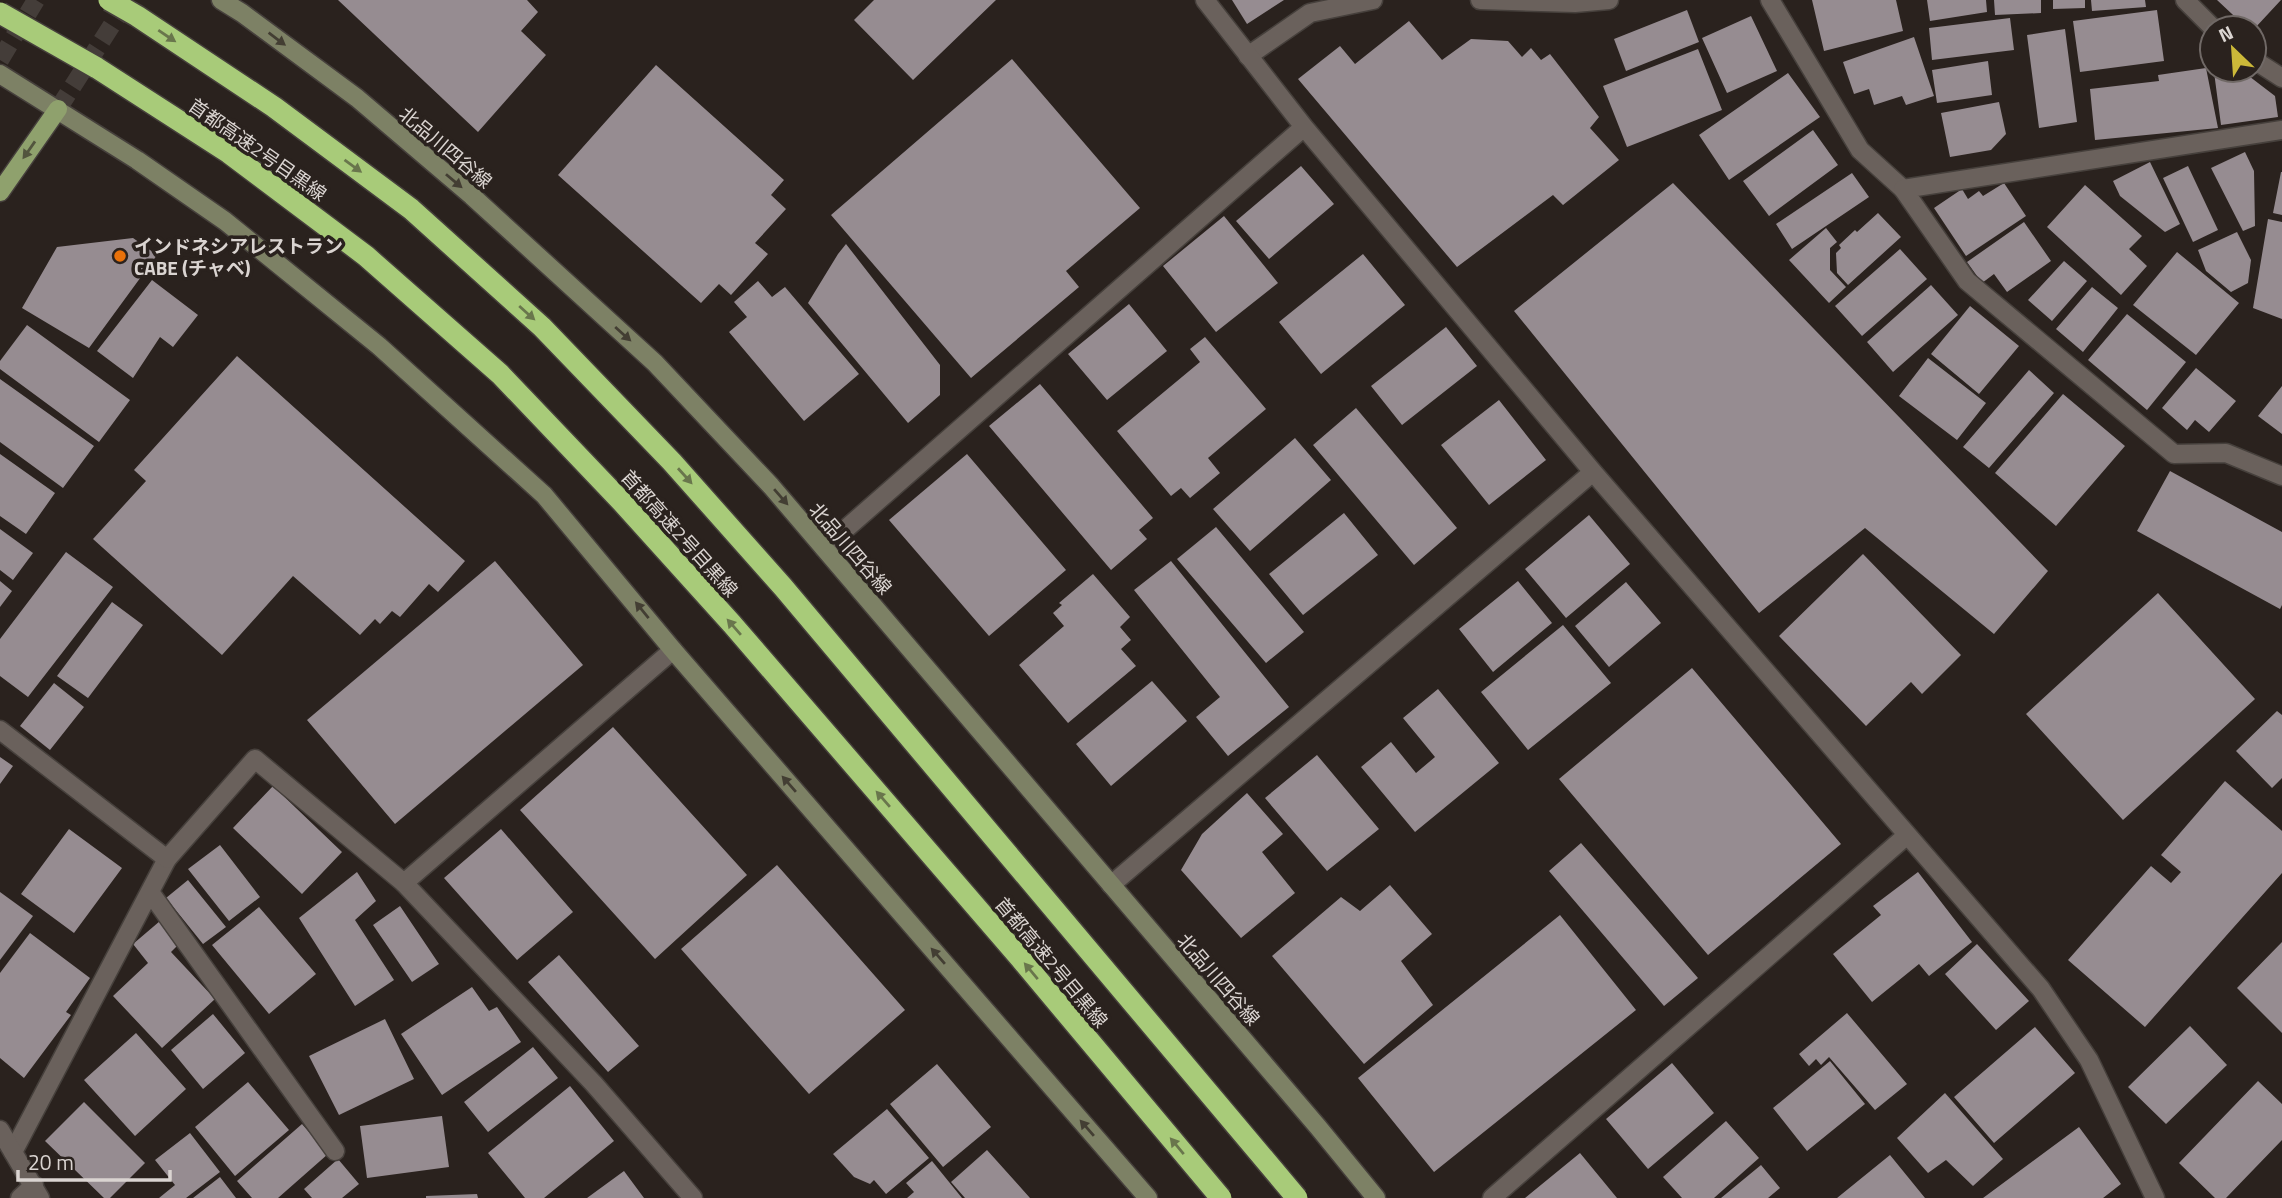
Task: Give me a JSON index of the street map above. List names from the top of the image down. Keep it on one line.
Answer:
{"streets":{"highway":["首都高速2号目黒線"],"main road":["北品川四谷線"]},"one_way":["北品川四谷線"],"places":["インドネシアレストラン CABE (チャベ)"],"scale_bar":"20 m","north":"top left"}
